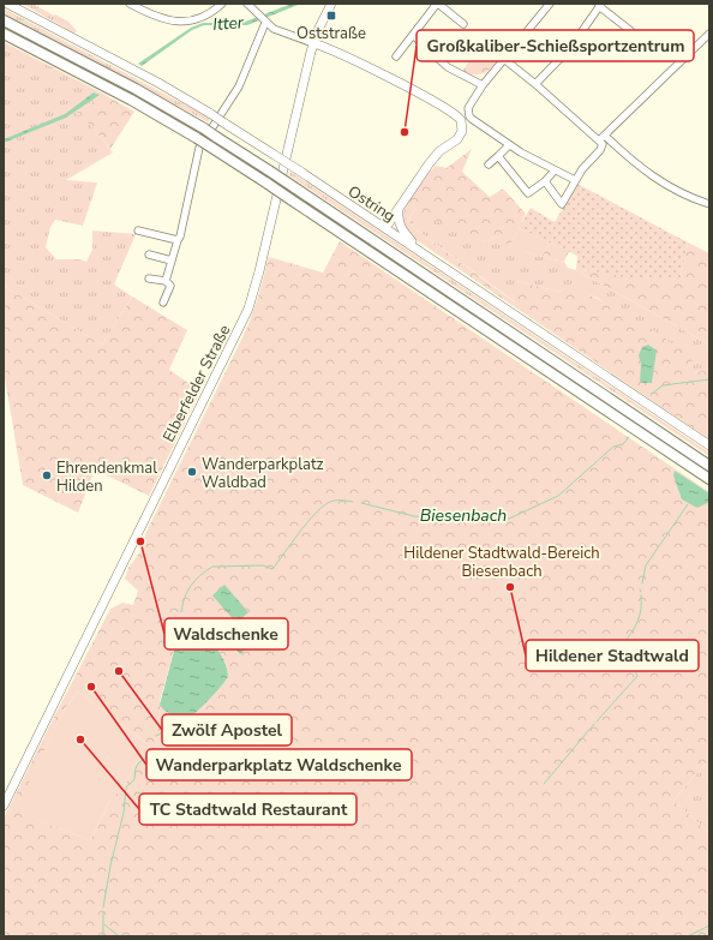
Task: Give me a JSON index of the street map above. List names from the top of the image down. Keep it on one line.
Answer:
{"streets":{"main road":["Ostring","Elberfelder Straße"]},"water":["Itter","Biesenbach"],"parks":["Hildener Stadtwald-Bereich Biesenbach"],"places":{"transit":["Oststraße"],"other":["Großkaliber-Schießsportzentrum","Wanderparkplatz Waldbad","Ehrendenkmal Hilden","Waldschenke","Hildener Stadtwald","Zwölf Apostel","Wanderparkplatz Waldschenke","TC Stadtwald Restaurant"]}}
